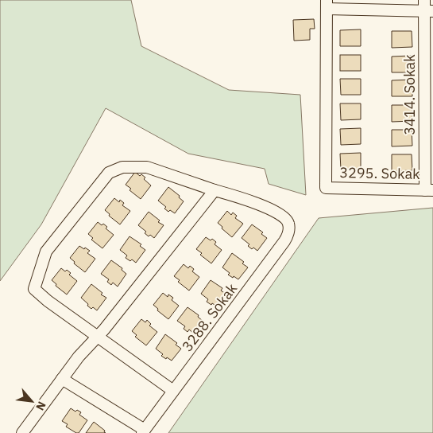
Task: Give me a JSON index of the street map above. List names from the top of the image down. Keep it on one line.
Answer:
{"streets":{"street":["3414. Sokak","3295. Sokak","3288. Sokak"]},"crossings":[["3414. Sokak","3295. Sokak"]],"north":"bottom right"}
